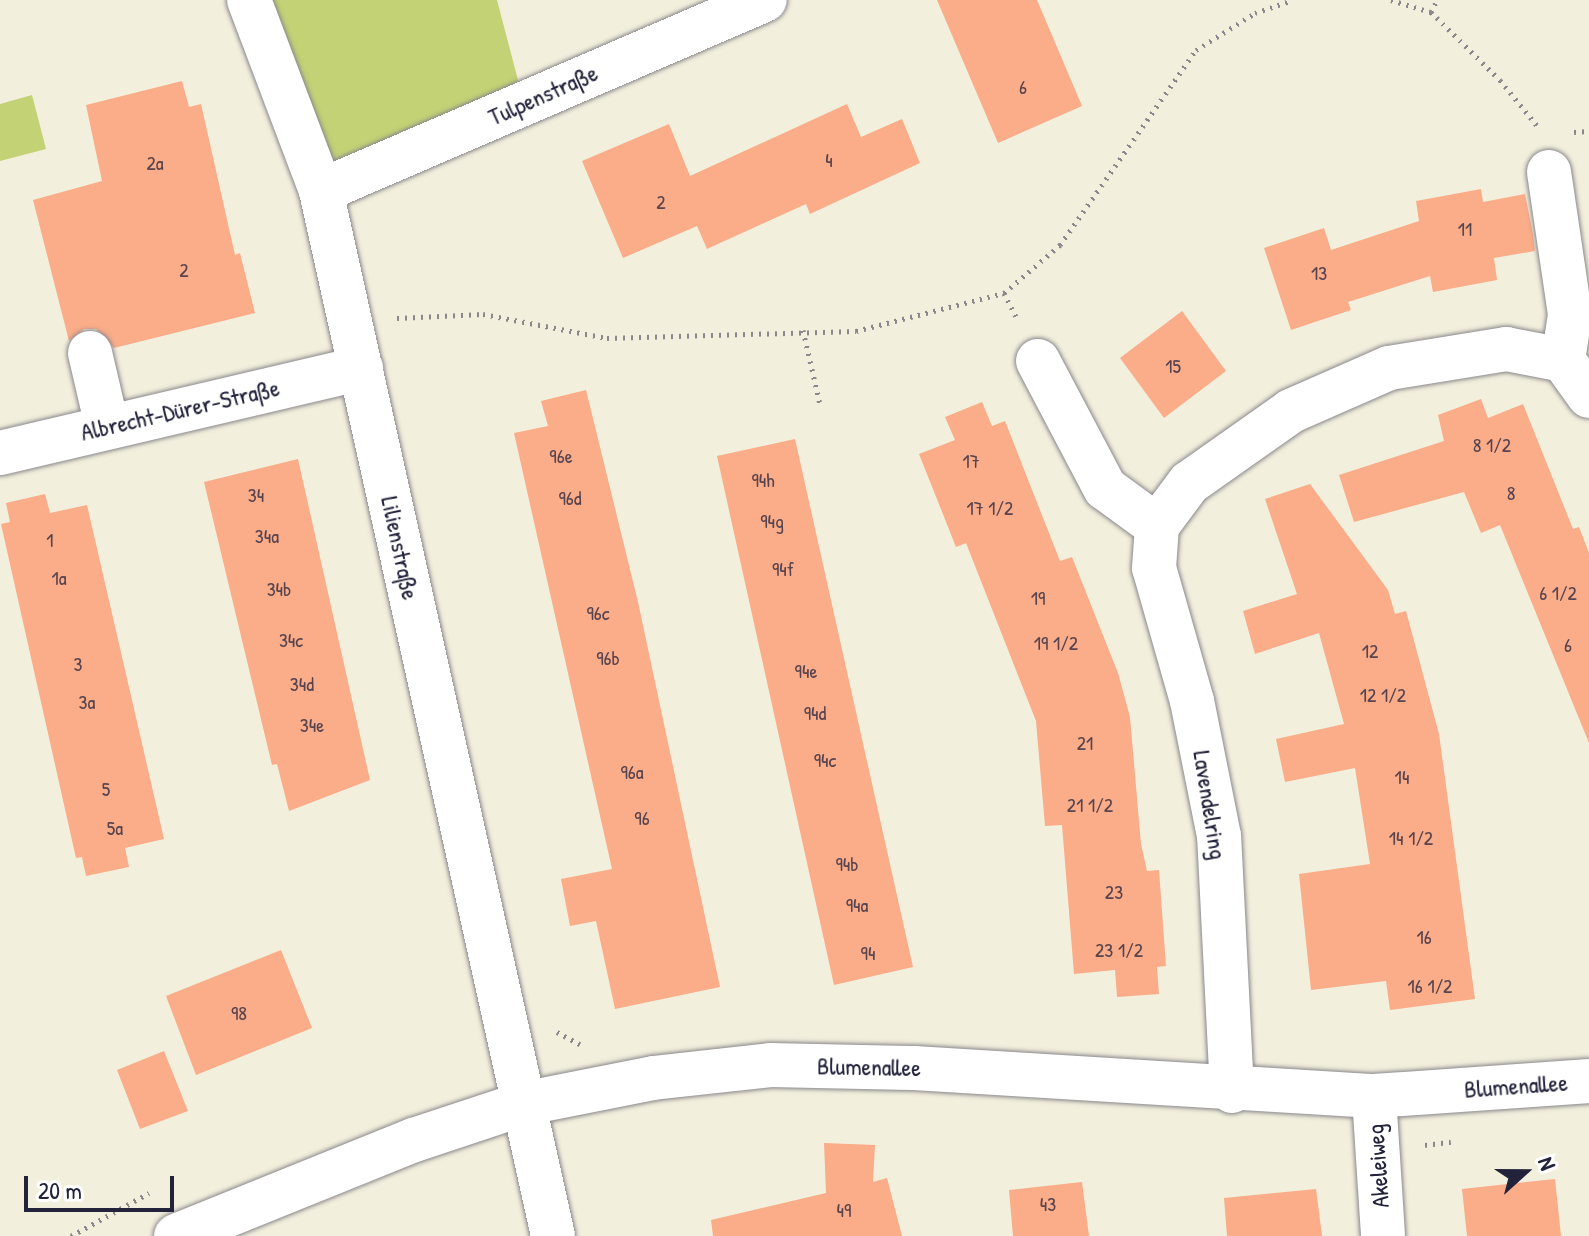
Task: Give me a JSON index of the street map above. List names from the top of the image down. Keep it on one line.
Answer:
{"streets":{"street":["Tulpenstraße","Albrecht-Dürer-Straße","Lilienstraße","Lavendelring","Blumenallee","Akeleiweg"]},"crossings":[["Tulpenstraße","Lilienstraße"],["Albrecht-Dürer-Straße","Lilienstraße"],["Lilienstraße","Blumenallee"],["Lavendelring","Blumenallee"],["Blumenallee","Akeleiweg"]],"house_numbers":["6","4","2a","2","11","2","13","15","8 1/2","96e","17","94h","8","34","96d","17 1/2","94g","34a","1","94f","1a","34b","6 1/2","19","96c","34c","19 1/2","6","12","96b","3","94e","34d","12 1/2","3a","94d","34e","21","94c","96a","14","5","21 1/2","96","5a","14 1/2","94b","23","94a","16","23 1/2","94","16 1/2","98","43","49"],"scale_bar":"20 m","north":"right"}
